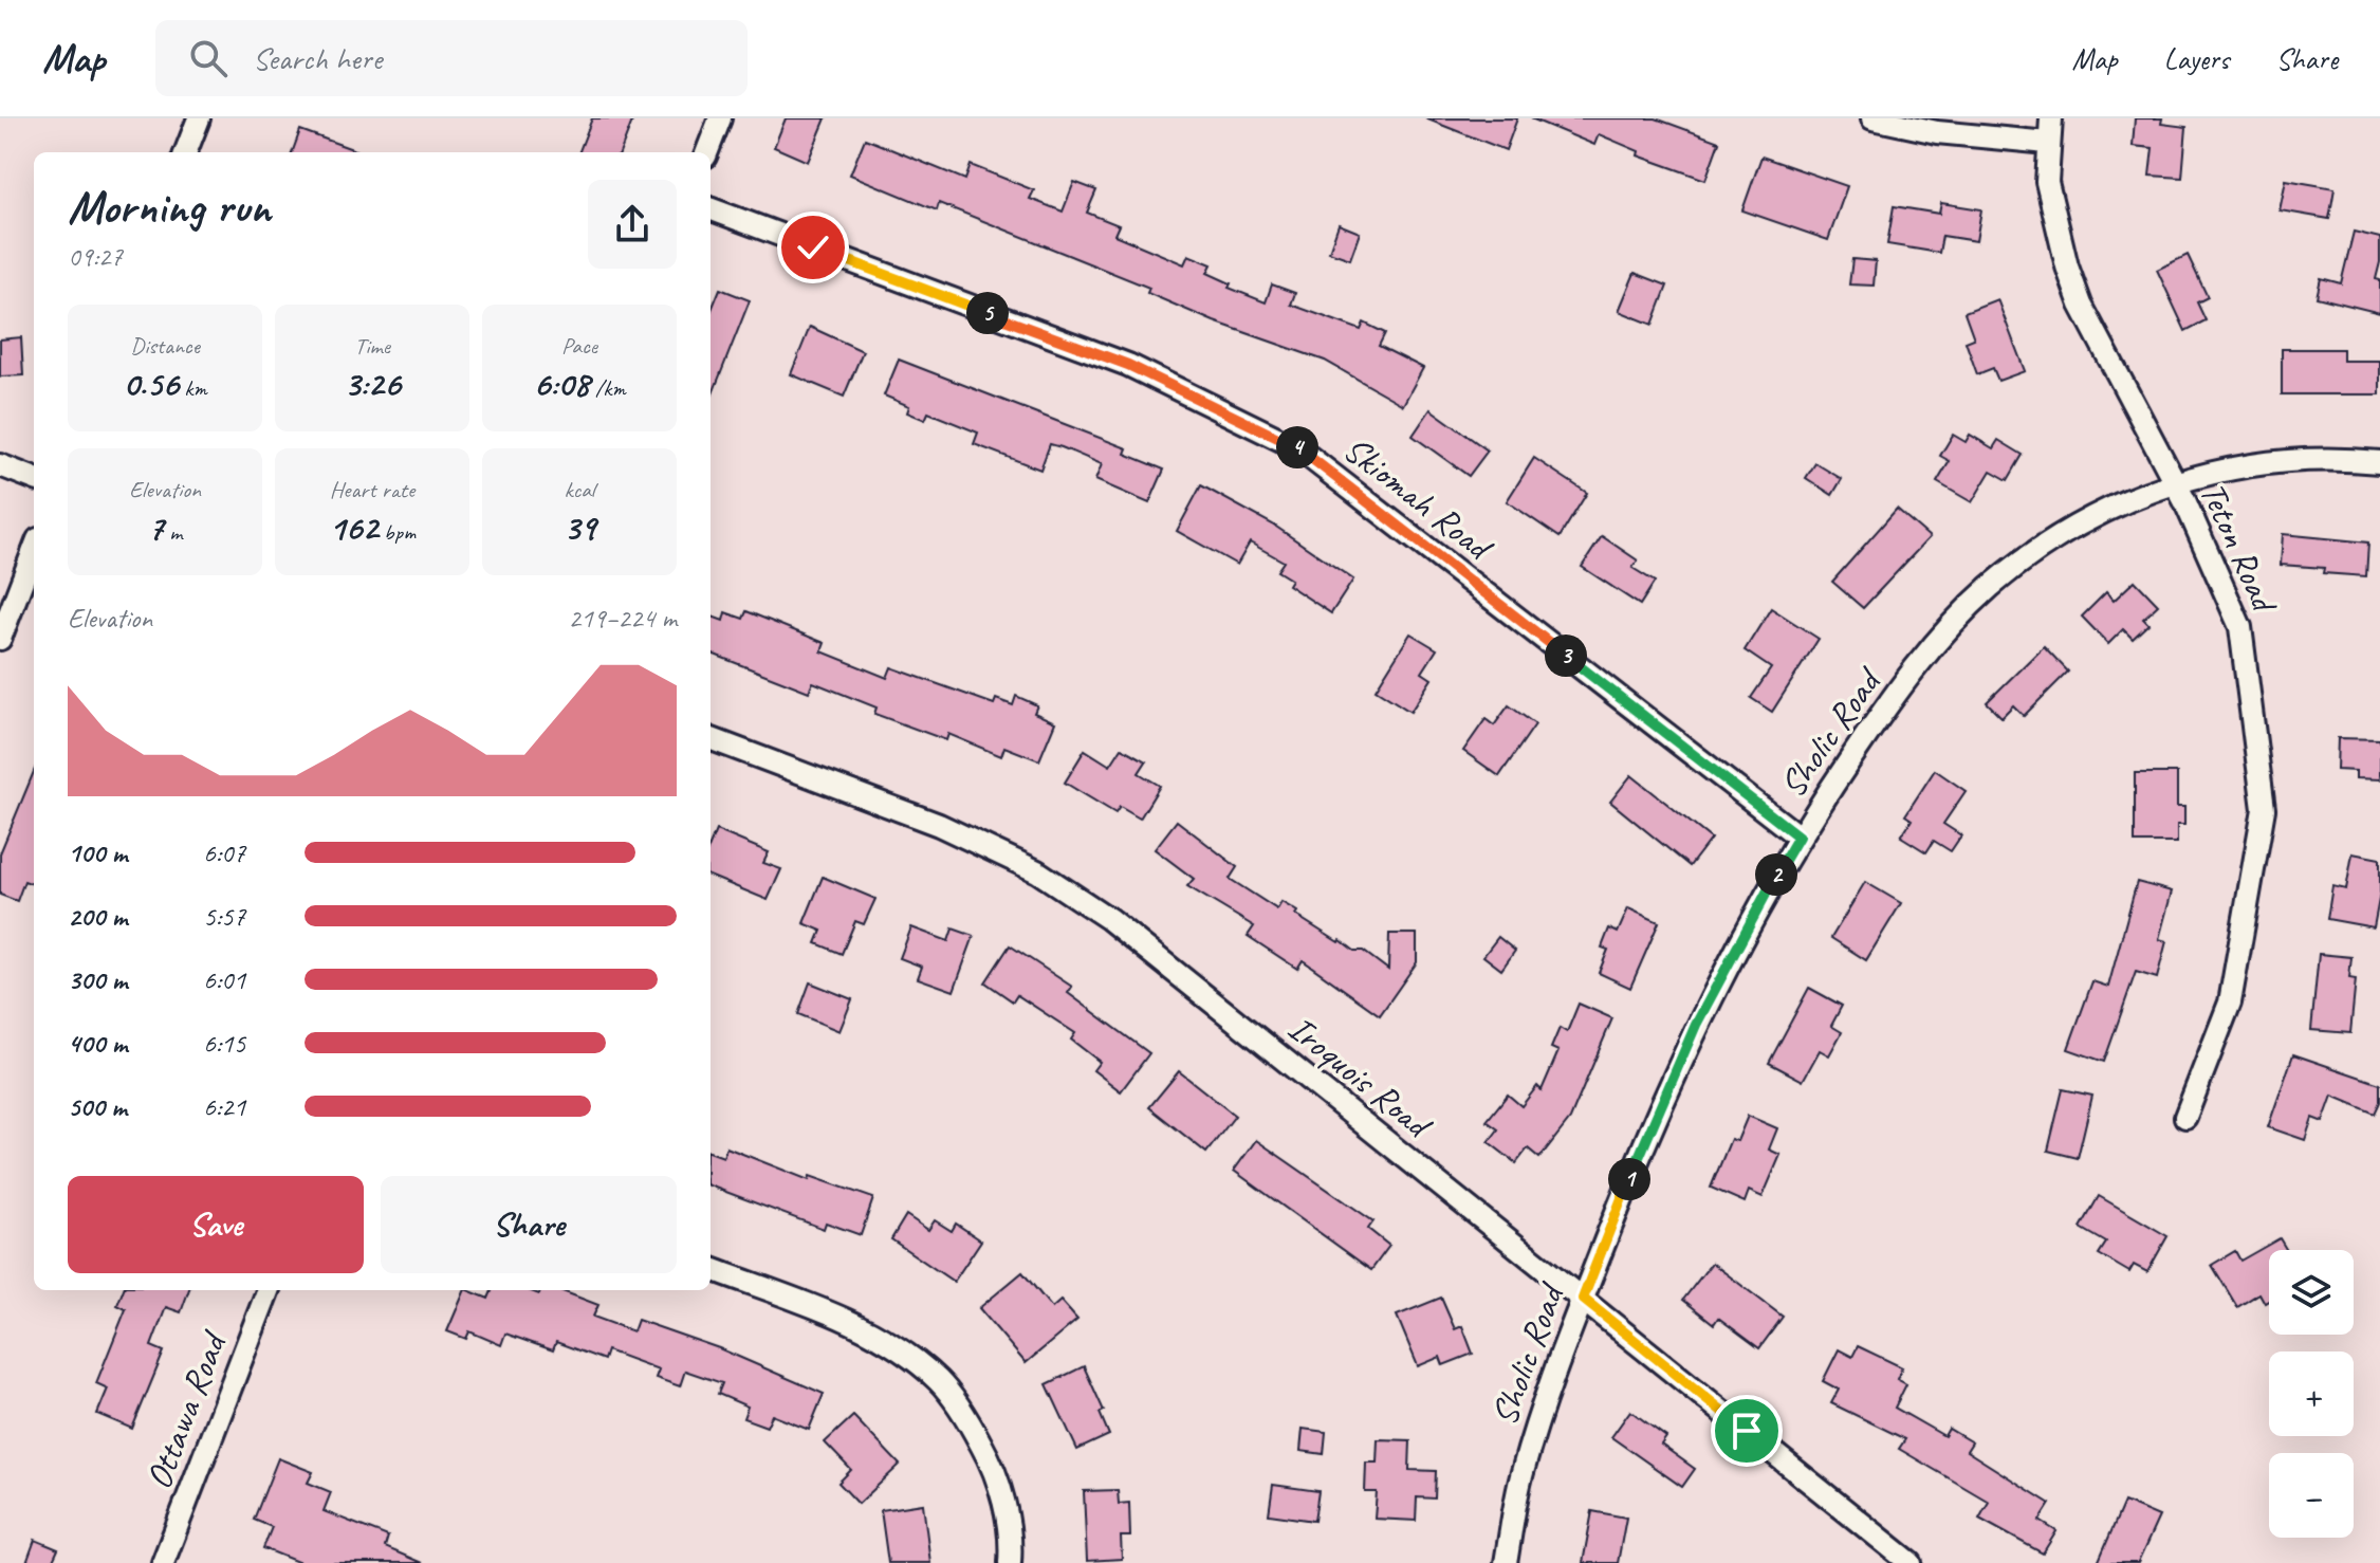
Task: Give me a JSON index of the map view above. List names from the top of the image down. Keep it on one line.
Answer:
{"streets":{"street":["Skiomah Road","Teton Road","Sholic Road","Iroquois Road","Ottawa Road"]},"crossings":[["Skiomah Road","Sholic Road"],["Teton Road","Sholic Road"],["Sholic Road","Iroquois Road"]],"page":{"header":"Map","search":"Search here","nav":["Map","Layers","Share"],"heading":["Morning run","09:27"],"pins":["5","4","3","2","1"],"stats":[["Distance","0.56 km"],["Time","3:26"],["Pace","6:08 /km"],["Elevation","7 m"],["Heart rate","162 bpm"],["kcal","39"]],"chart":["Elevation","219–224 m"],"list":[{"name":"100 m","note":"6:07"},{"name":"200 m","note":"5:57"},{"name":"300 m","note":"6:01"},{"name":"400 m","note":"6:15"},{"name":"500 m","note":"6:21"}],"buttons":["Save","Share"],"map_buttons":["+","−"]}}
